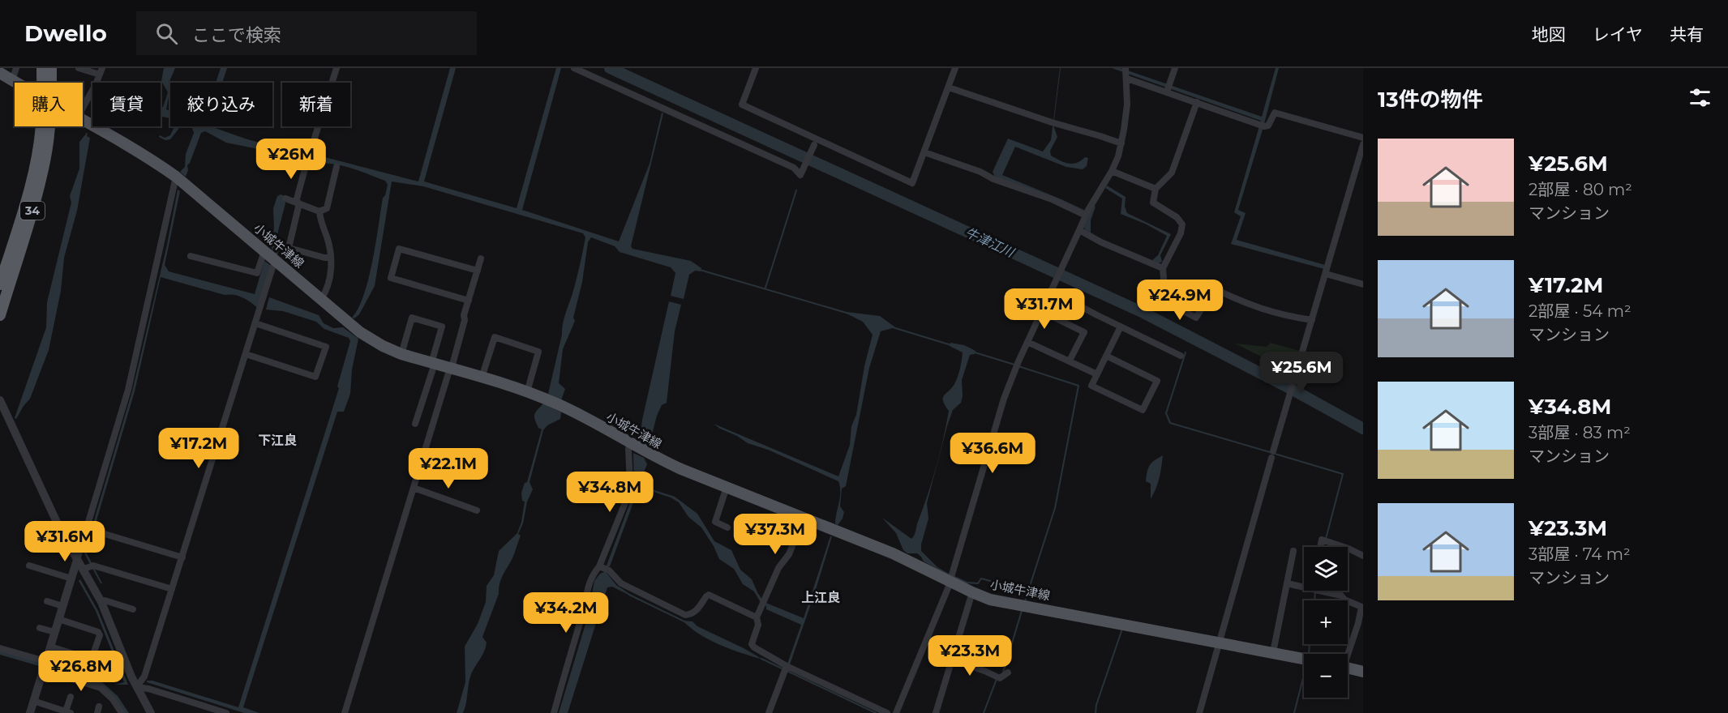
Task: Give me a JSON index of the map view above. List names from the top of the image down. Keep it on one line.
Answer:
{"streets":{"highway":["34"],"main road":["小城牛津線"]},"districts":["下江良","上江良"],"water":["牛津江川"],"page":{"header":"Dwello","search":"ここで検索","nav":["地図","レイヤ","共有"],"heading":"13件の物件","chip":["購入","賃貸","絞り込み","新着"],"list":[{"name":"¥25.6M","note":"2部屋 · 80 m² · マンション"},{"name":"¥17.2M","note":"2部屋 · 54 m² · マンション"},{"name":"¥34.8M","note":"3部屋 · 83 m² · マンション"},{"name":"¥23.3M","note":"3部屋 · 74 m² · マンション"}],"price":["¥26M","¥24.9M","¥31.7M","¥25.6M","¥17.2M","¥36.6M","¥22.1M","¥34.8M","¥37.3M","¥31.6M","¥34.2M","¥23.3M","¥26.8M"],"map_buttons":["+","−"]}}
